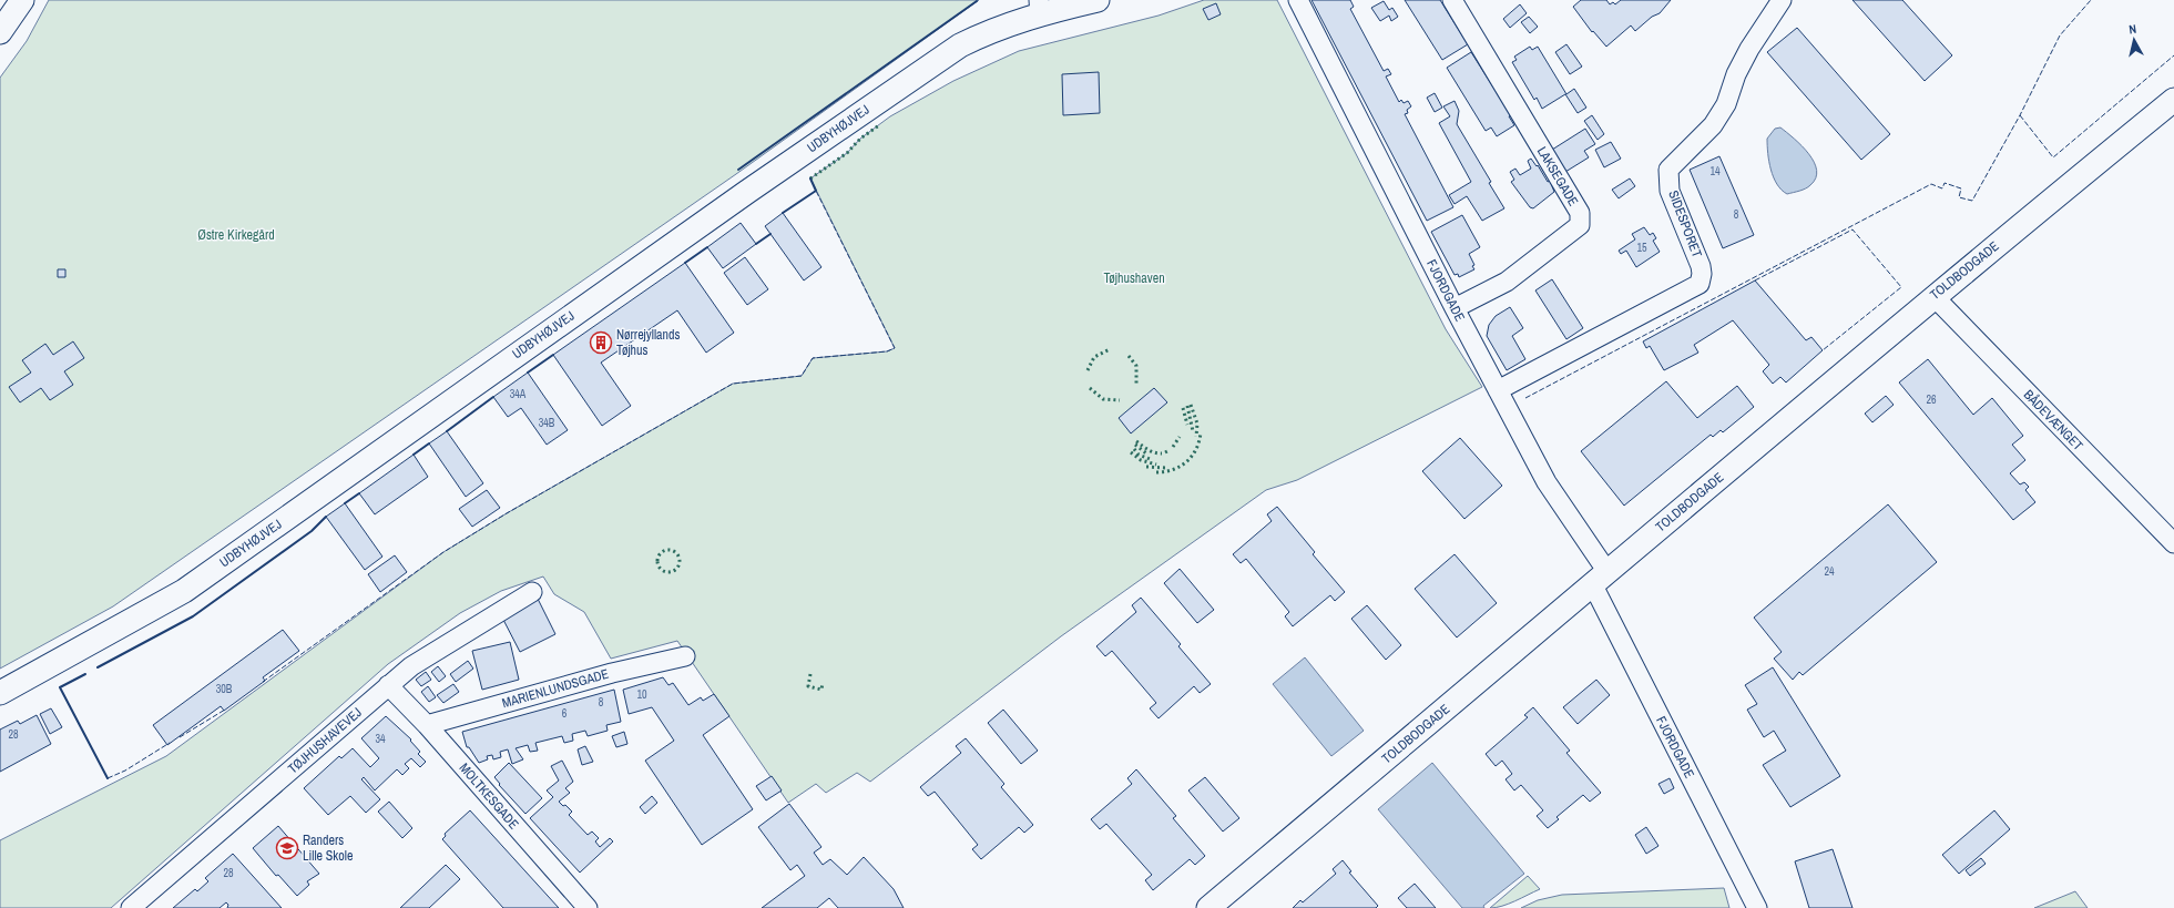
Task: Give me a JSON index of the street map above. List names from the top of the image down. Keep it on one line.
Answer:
{"streets":{"street":["UDBYHØJVEJ","LAKSEGADE","SIDESPORET","TOLDBODGADE","FJORDGADE","BÅDEVÆNGET","MARIENLUNDSGADE","TØJHUSHAVEVEJ","MOLTKESGADE"]},"crossings":[["LAKSEGADE","FJORDGADE"],["SIDESPORET","FJORDGADE"],["TOLDBODGADE","FJORDGADE"],["TOLDBODGADE","BÅDEVÆNGET"],["MARIENLUNDSGADE","MOLTKESGADE"],["TØJHUSHAVEVEJ","MOLTKESGADE"]],"parks":["Østre Kirkegård","Tøjhushaven"],"places":{"building":["Nørrejyllands Tøjhus"],"school or university":["Randers Lille Skole"]},"house_numbers":["14","8","15","34A","26","34B","24","30B","10","8","6","28","34","28"],"north":"top"}
